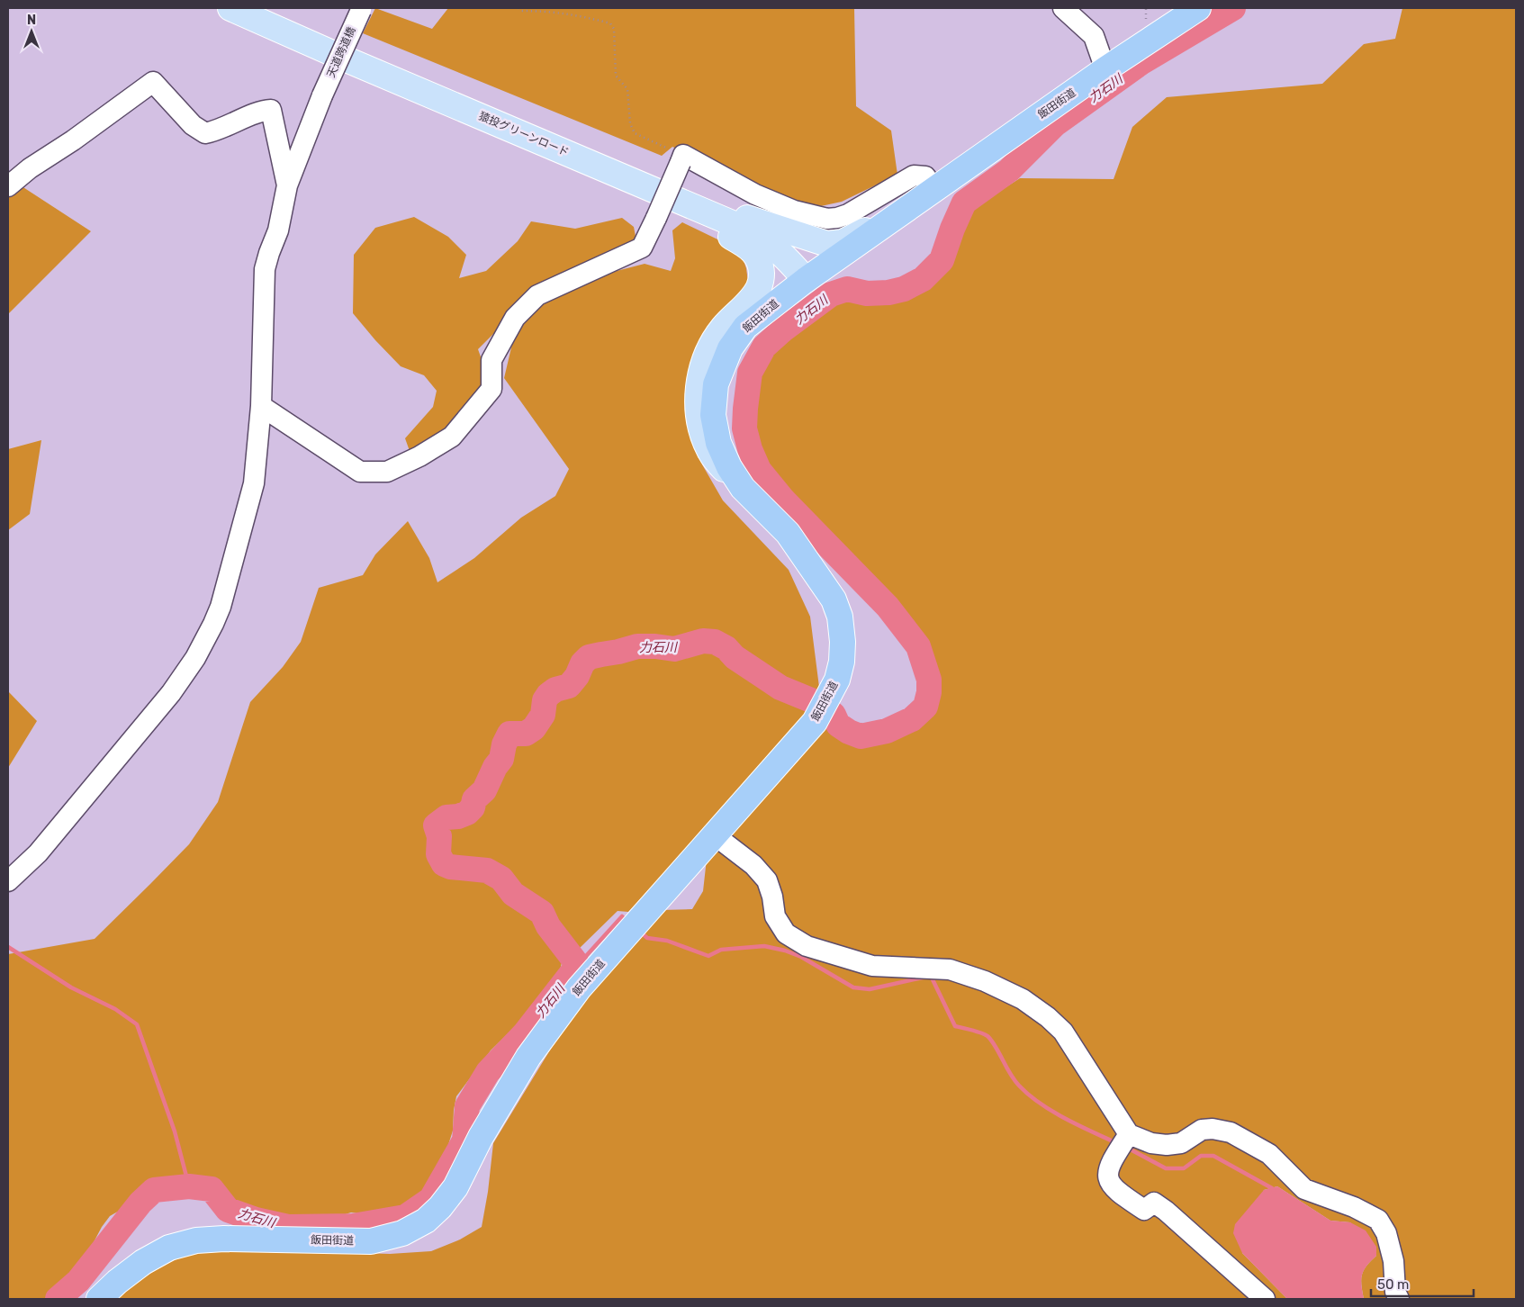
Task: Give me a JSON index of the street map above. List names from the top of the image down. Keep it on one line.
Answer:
{"streets":{"highway":["飯田街道"],"main road":["猿投グリーンロード"],"street":["天道跨道橋"]},"crossings":[["飯田街道","猿投グリーンロード"]],"water":["力石川"],"scale_bar":"50 m","north":"top"}
